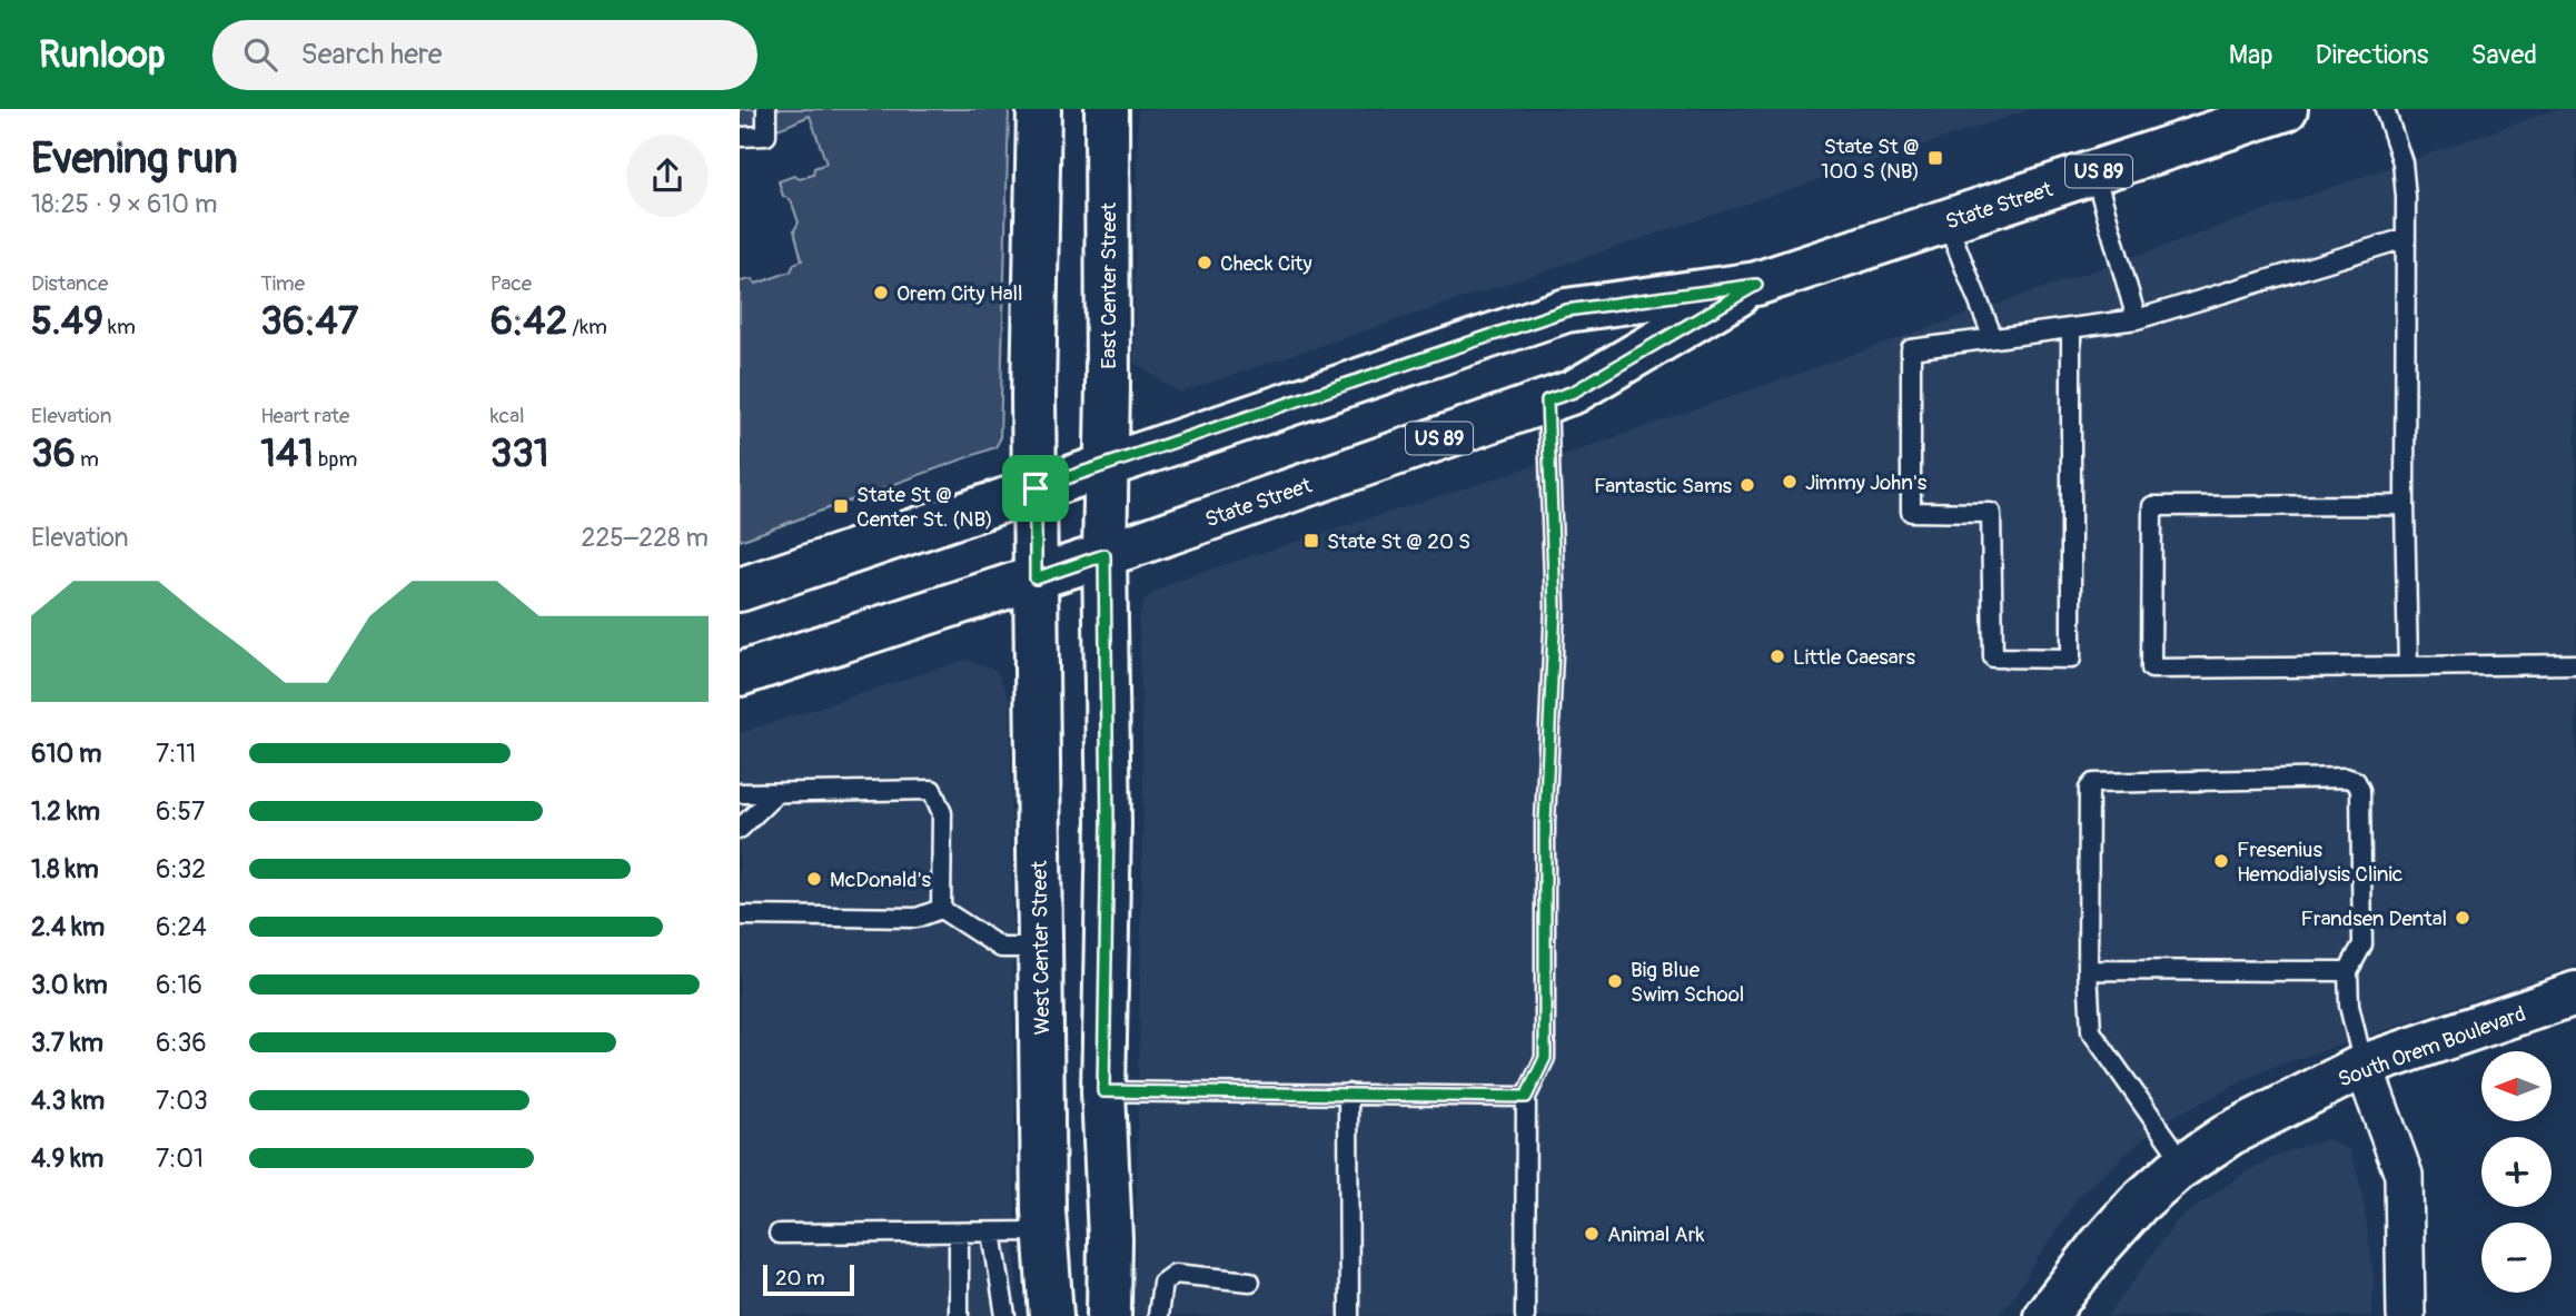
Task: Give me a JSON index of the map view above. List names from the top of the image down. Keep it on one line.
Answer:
{"streets":{"main road":["US 89","State Street","East Center Street","West Center Street","South Orem Boulevard"]},"crossings":[["State Street","East Center Street"],["State Street","West Center Street"]],"places":{"transit":["State St @ 100 S (NB)","State St @ Center St. (NB)","State St @ 20 S"],"other":["Check City","Orem City Hall","Jimmy John's","Fantastic Sams","Little Caesars","Fresenius Hemodialysis Clinic","McDonald's","Frandsen Dental","Big Blue Swim School","Animal Ark"]},"scale_bar":"20 m","north":"left","page":{"header":"Runloop","search":"Search here","nav":["Map","Directions","Saved"],"heading":["Evening run","18:25 · 9 × 610 m"],"stats":[["Distance","5.49 km"],["Time","36:47"],["Pace","6:42 /km"],["Elevation","36 m"],["Heart rate","141 bpm"],["kcal","331"]],"chart":["Elevation","225–228 m"],"list":[{"name":"610 m","note":"7:11"},{"name":"1.2 km","note":"6:57"},{"name":"1.8 km","note":"6:32"},{"name":"2.4 km","note":"6:24"},{"name":"3.0 km","note":"6:16"},{"name":"3.7 km","note":"6:36"},{"name":"4.3 km","note":"7:03"},{"name":"4.9 km","note":"7:01"}],"map_buttons":["+","−"],"scale":"20 m"}}
